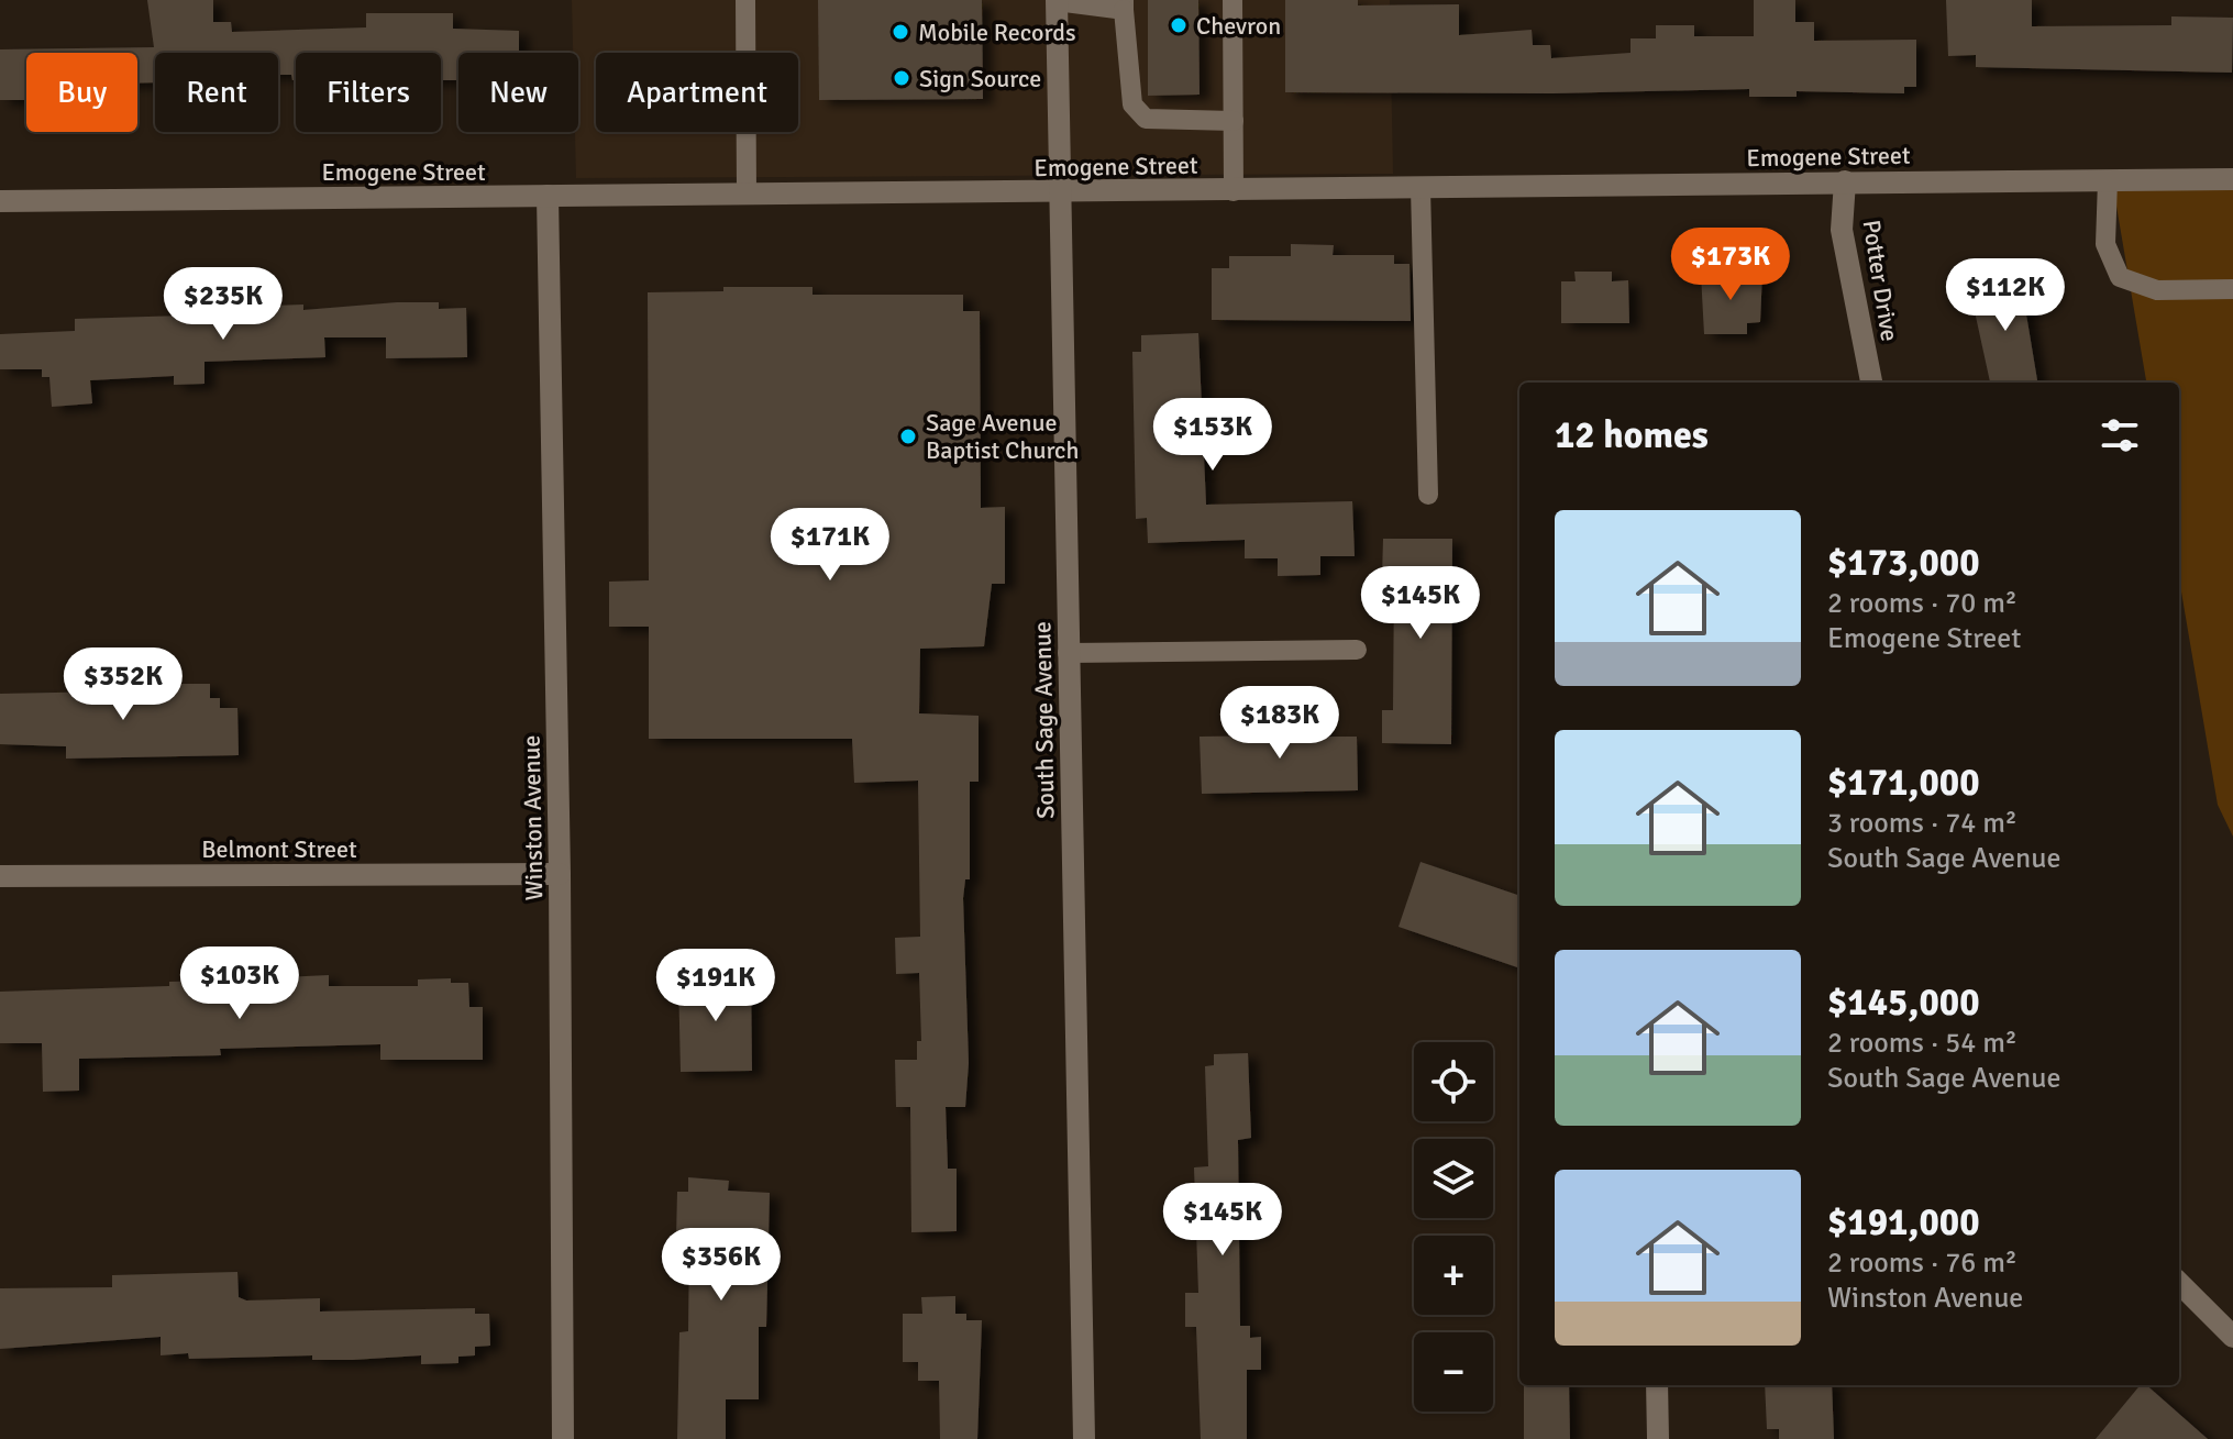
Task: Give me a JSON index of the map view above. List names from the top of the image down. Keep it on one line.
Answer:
{"streets":{"street":["Emogene Street","Potter Drive","South Sage Avenue","Winston Avenue","Belmont Street"]},"crossings":[["Emogene Street","Potter Drive"],["Emogene Street","South Sage Avenue"],["Emogene Street","Winston Avenue"],["Winston Avenue","Belmont Street"]],"places":["Chevron","Mobile Records","Sign Source","Sage Avenue Baptist Church"],"page":{"chip":["Buy","Rent","Filters","New","Apartment"],"price":["$173K","$112K","$235K","$153K","$171K","$145K","$352K","$183K","$103K","$191K","$145K","$356K"],"heading":"12 homes","list":[{"name":"$173,000","note":"2 rooms · 70 m² · Emogene Street"},{"name":"$171,000","note":"3 rooms · 74 m² · South Sage Avenue"},{"name":"$145,000","note":"2 rooms · 54 m² · South Sage Avenue"},{"name":"$191,000","note":"2 rooms · 76 m² · Winston Avenue"}],"map_buttons":["+","−"]}}
